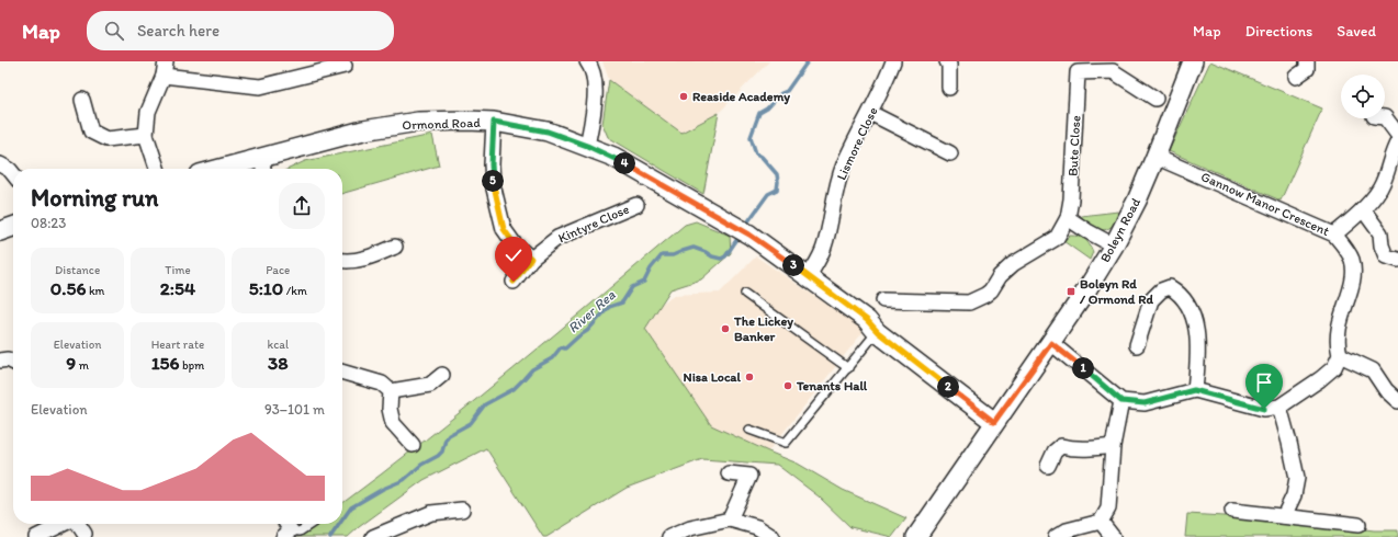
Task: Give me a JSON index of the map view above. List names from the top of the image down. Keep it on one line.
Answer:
{"streets":{"street":["Ormond Road","Lismore Close","Bute Close","Gannow Manor Crescent","Kintyre Close","Boleyn Road"]},"crossings":[["Ormond Road","Lismore Close"],["Ormond Road","Boleyn Road"],["Gannow Manor Crescent","Boleyn Road"]],"water":["River Rea"],"places":{"other":["Reaside Academy","The Lickey Banker","Nisa Local","Tenants Hall"],"transit":["Boleyn Rd / Ormond Rd"]},"page":{"header":"Map","search":"Search here","nav":["Map","Directions","Saved"],"pins":["4","5","3","1","2"],"heading":["Morning run","08:23"],"stats":[["Distance","0.56 km"],["Time","2:54"],["Pace","5:10 /km"],["Elevation","9 m"],["Heart rate","156 bpm"],["kcal","38"]],"chart":["Elevation","93–101 m"]}}
